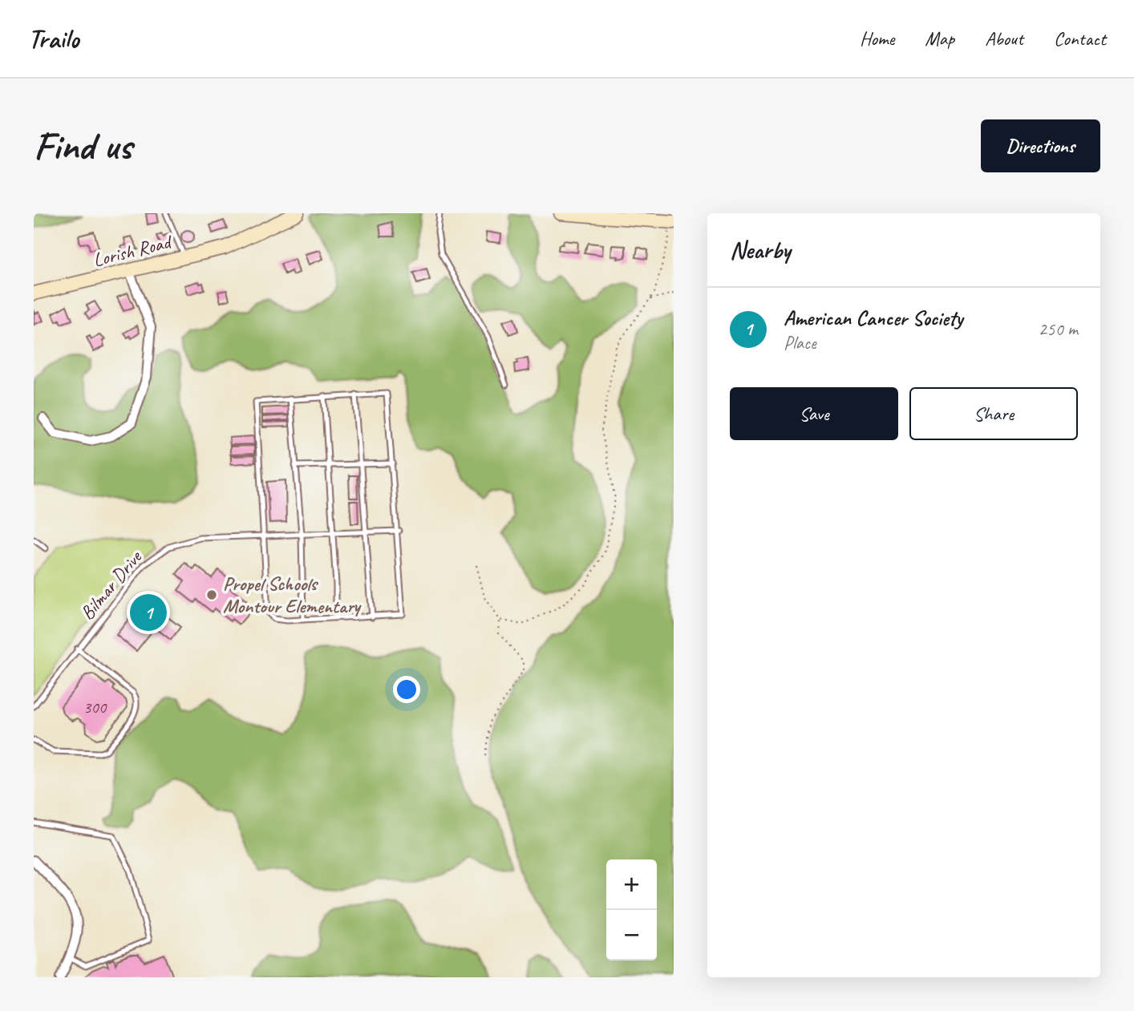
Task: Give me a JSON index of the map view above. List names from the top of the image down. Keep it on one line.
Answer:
{"streets":{"street":["Lorish Road"],"lane":["Bilmar Drive"]},"places":["Propel Schools Montour Elementary"],"house_numbers":["300"],"page":{"header":"Trailo","nav":["Home","Map","About","Contact"],"buttons":["Directions",["Save","Share"]],"title":"Find us","heading":"Nearby","list":[{"mark":"1","name":"American Cancer Society","note":"Place","value":"250 m"}],"pins":"1","map_buttons":["+","−"]}}
